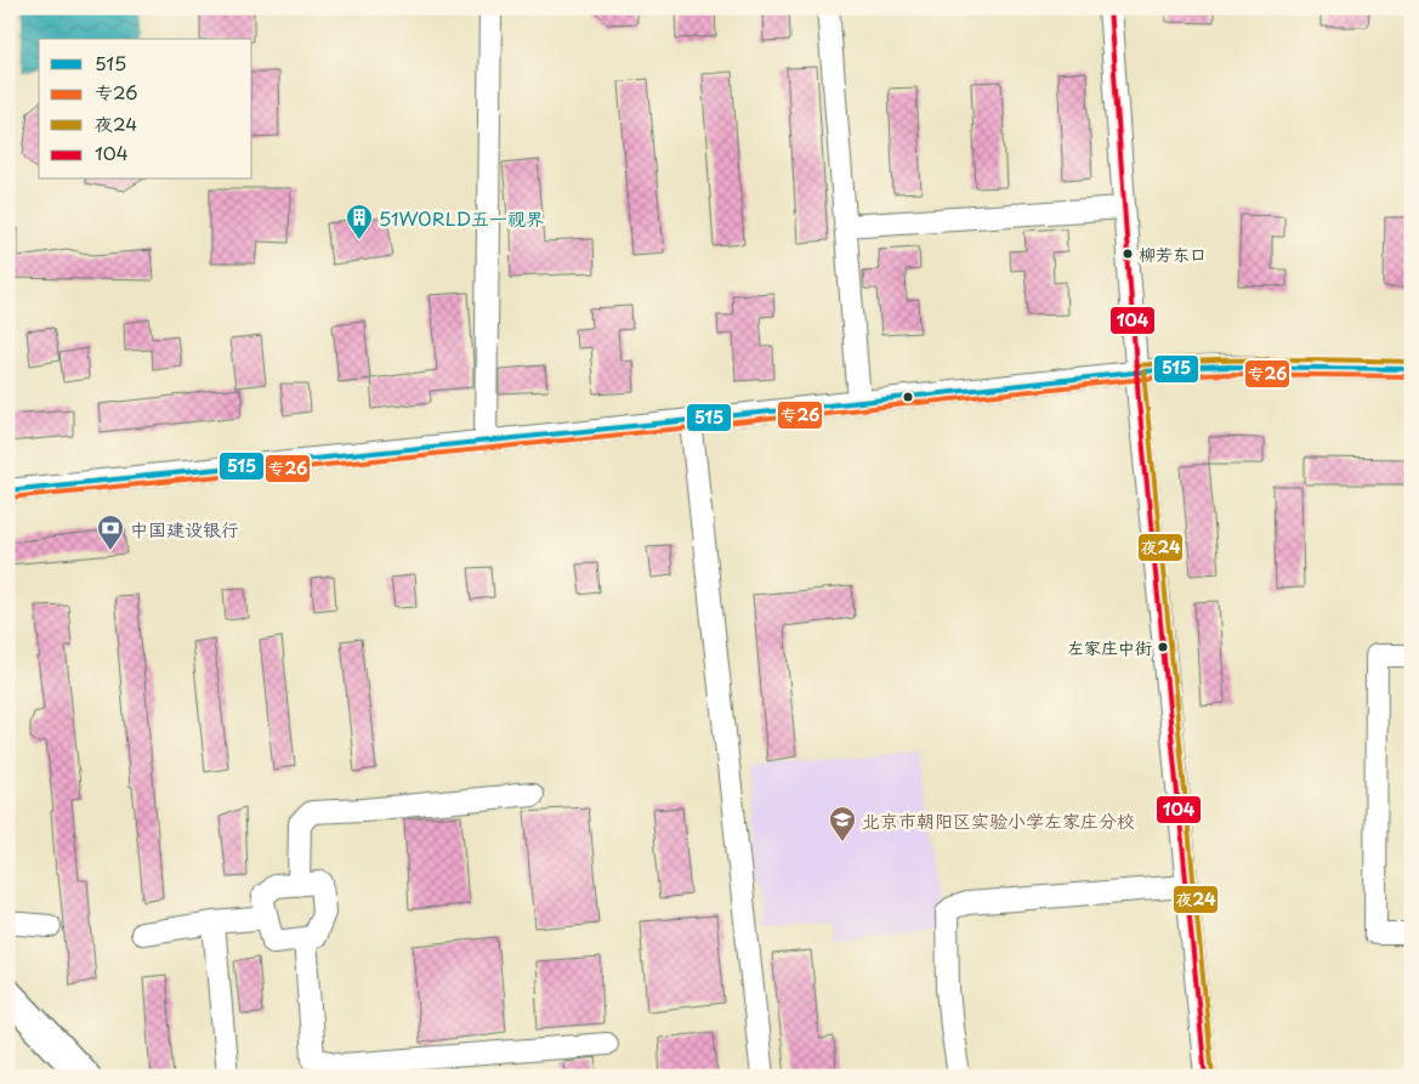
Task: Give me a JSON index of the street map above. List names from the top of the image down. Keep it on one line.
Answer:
{"places":{"building":["51WORLD五一视界"],"other":["柳芳东口","左家庄中街"],"bank":["中国建设银行"],"school or university":["北京市朝阳区实验小学左家庄分校"]},"lines":["transit line 104","transit line 夜24","transit line 515","transit line 专26"],"legend":["515","专26","夜24","104"]}
